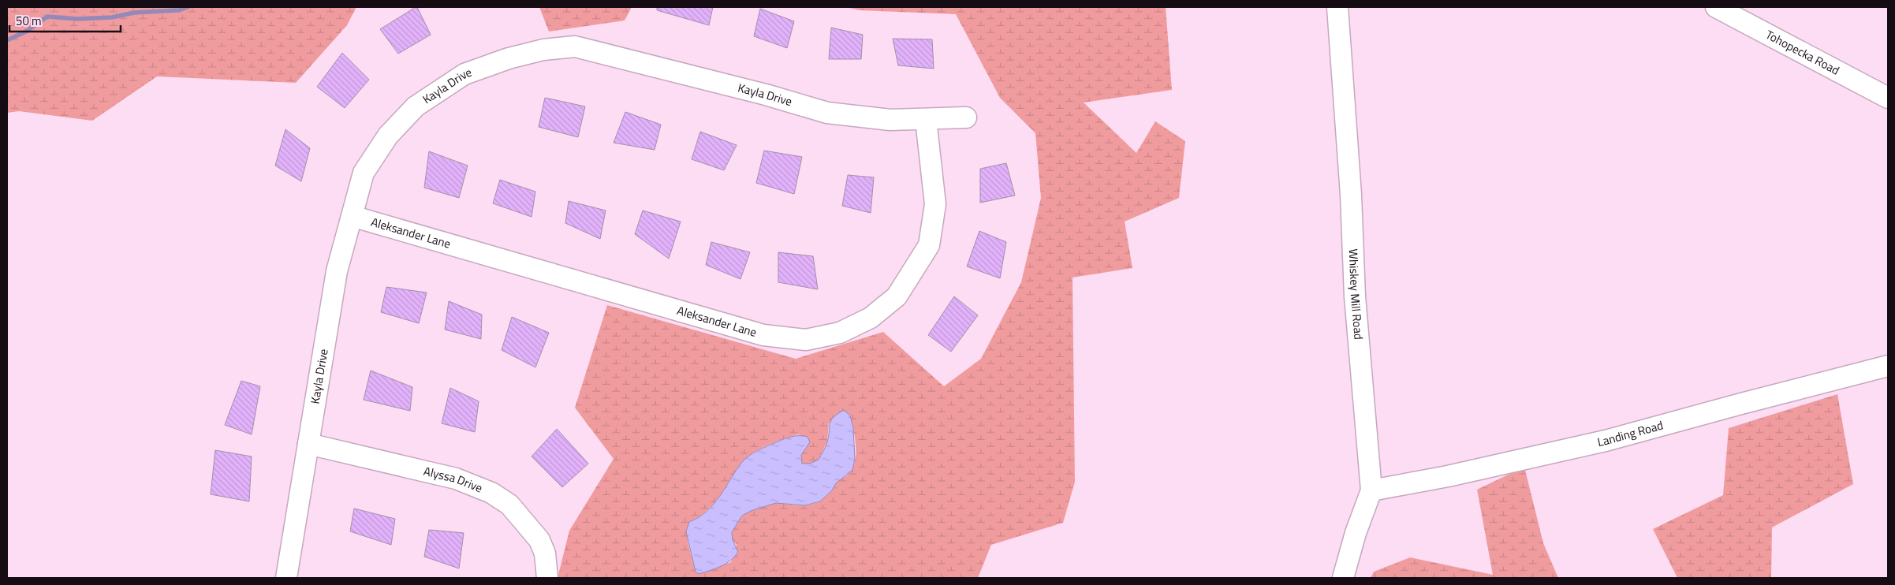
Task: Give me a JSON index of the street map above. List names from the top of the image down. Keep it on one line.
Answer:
{"streets":{"street":["Tohopecka Road","Kayla Drive","Aleksander Lane","Whiskey Mill Road","Landing Road","Alyssa Drive"]},"crossings":[["Kayla Drive","Aleksander Lane"],["Kayla Drive","Alyssa Drive"],["Whiskey Mill Road","Landing Road"]],"scale_bar":"50 m"}
